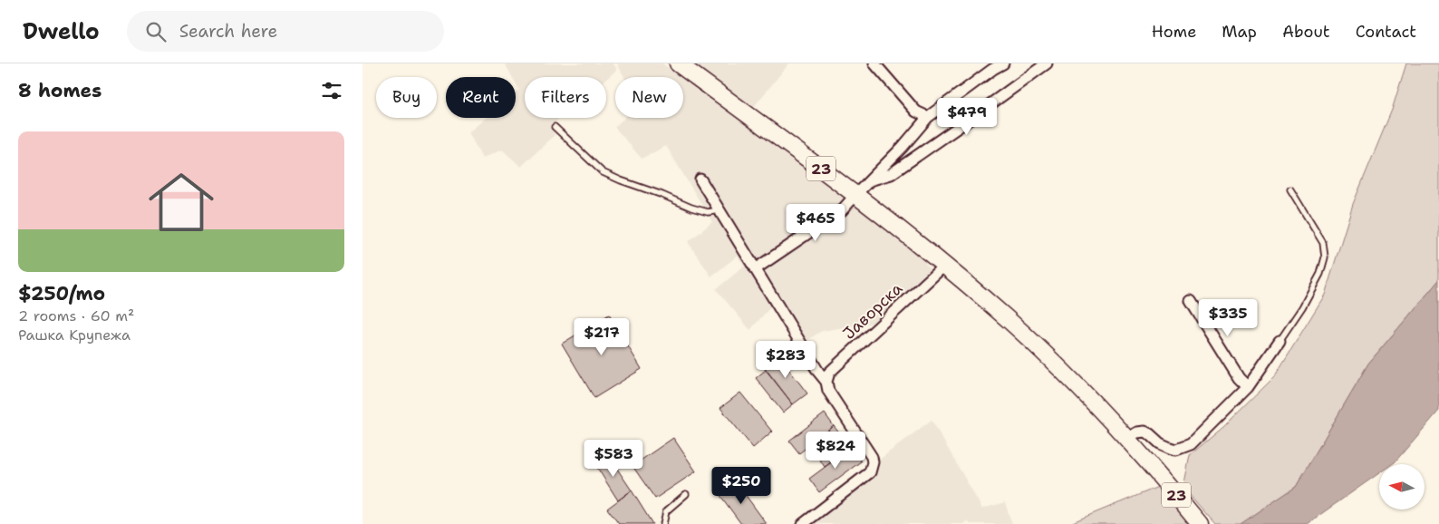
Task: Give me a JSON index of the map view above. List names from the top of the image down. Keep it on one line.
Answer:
{"streets":{"main road":["23"],"street":["Јаворска"]},"crossings":[["23","Јаворска"]],"north":"left","page":{"header":"Dwello","search":"Search here","nav":["Home","Map","About","Contact"],"heading":"8 homes","chip":["Buy","Rent","Filters","New"],"price":["$479","$465","$335","$217","$283","$824","$583","$250"],"list":[{"name":"$250/mo","note":"2 rooms · 60 m² · Рашка Крупежа"}]}}
